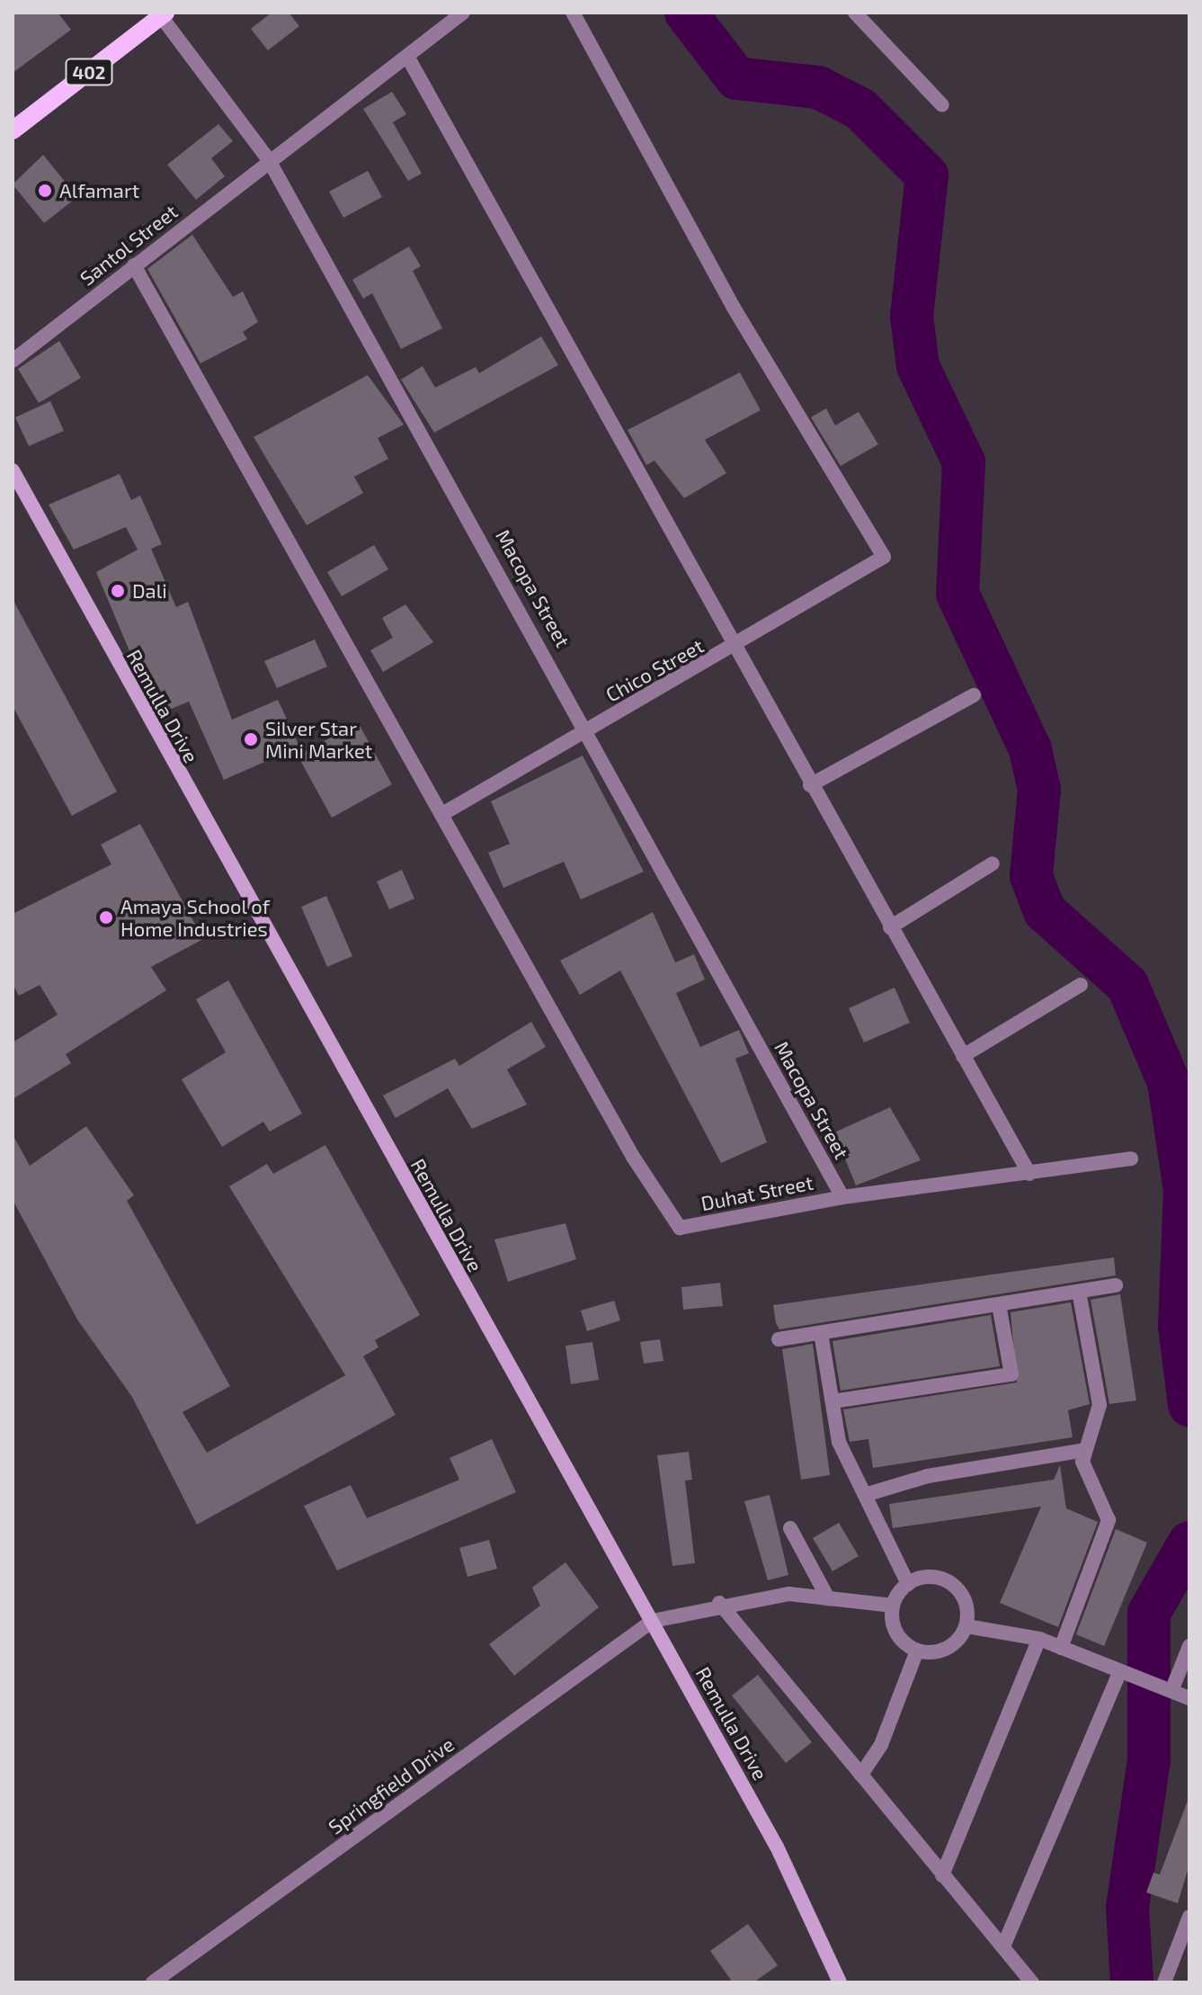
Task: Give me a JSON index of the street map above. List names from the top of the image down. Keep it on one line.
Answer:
{"streets":{"main road":["402","Remulla Drive"],"street":["Santol Street","Macopa Street","Chico Street","Duhat Street","Springfield Drive"]},"crossings":[["402","Macopa Street"],["Santol Street","Macopa Street"],["Macopa Street","Chico Street"],["Macopa Street","Duhat Street"],["Chico Street","Duhat Street"],["Remulla Drive","Springfield Drive"]],"places":["Alfamart","Dali","Silver Star Mini Market","Amaya School of Home Industries"]}
